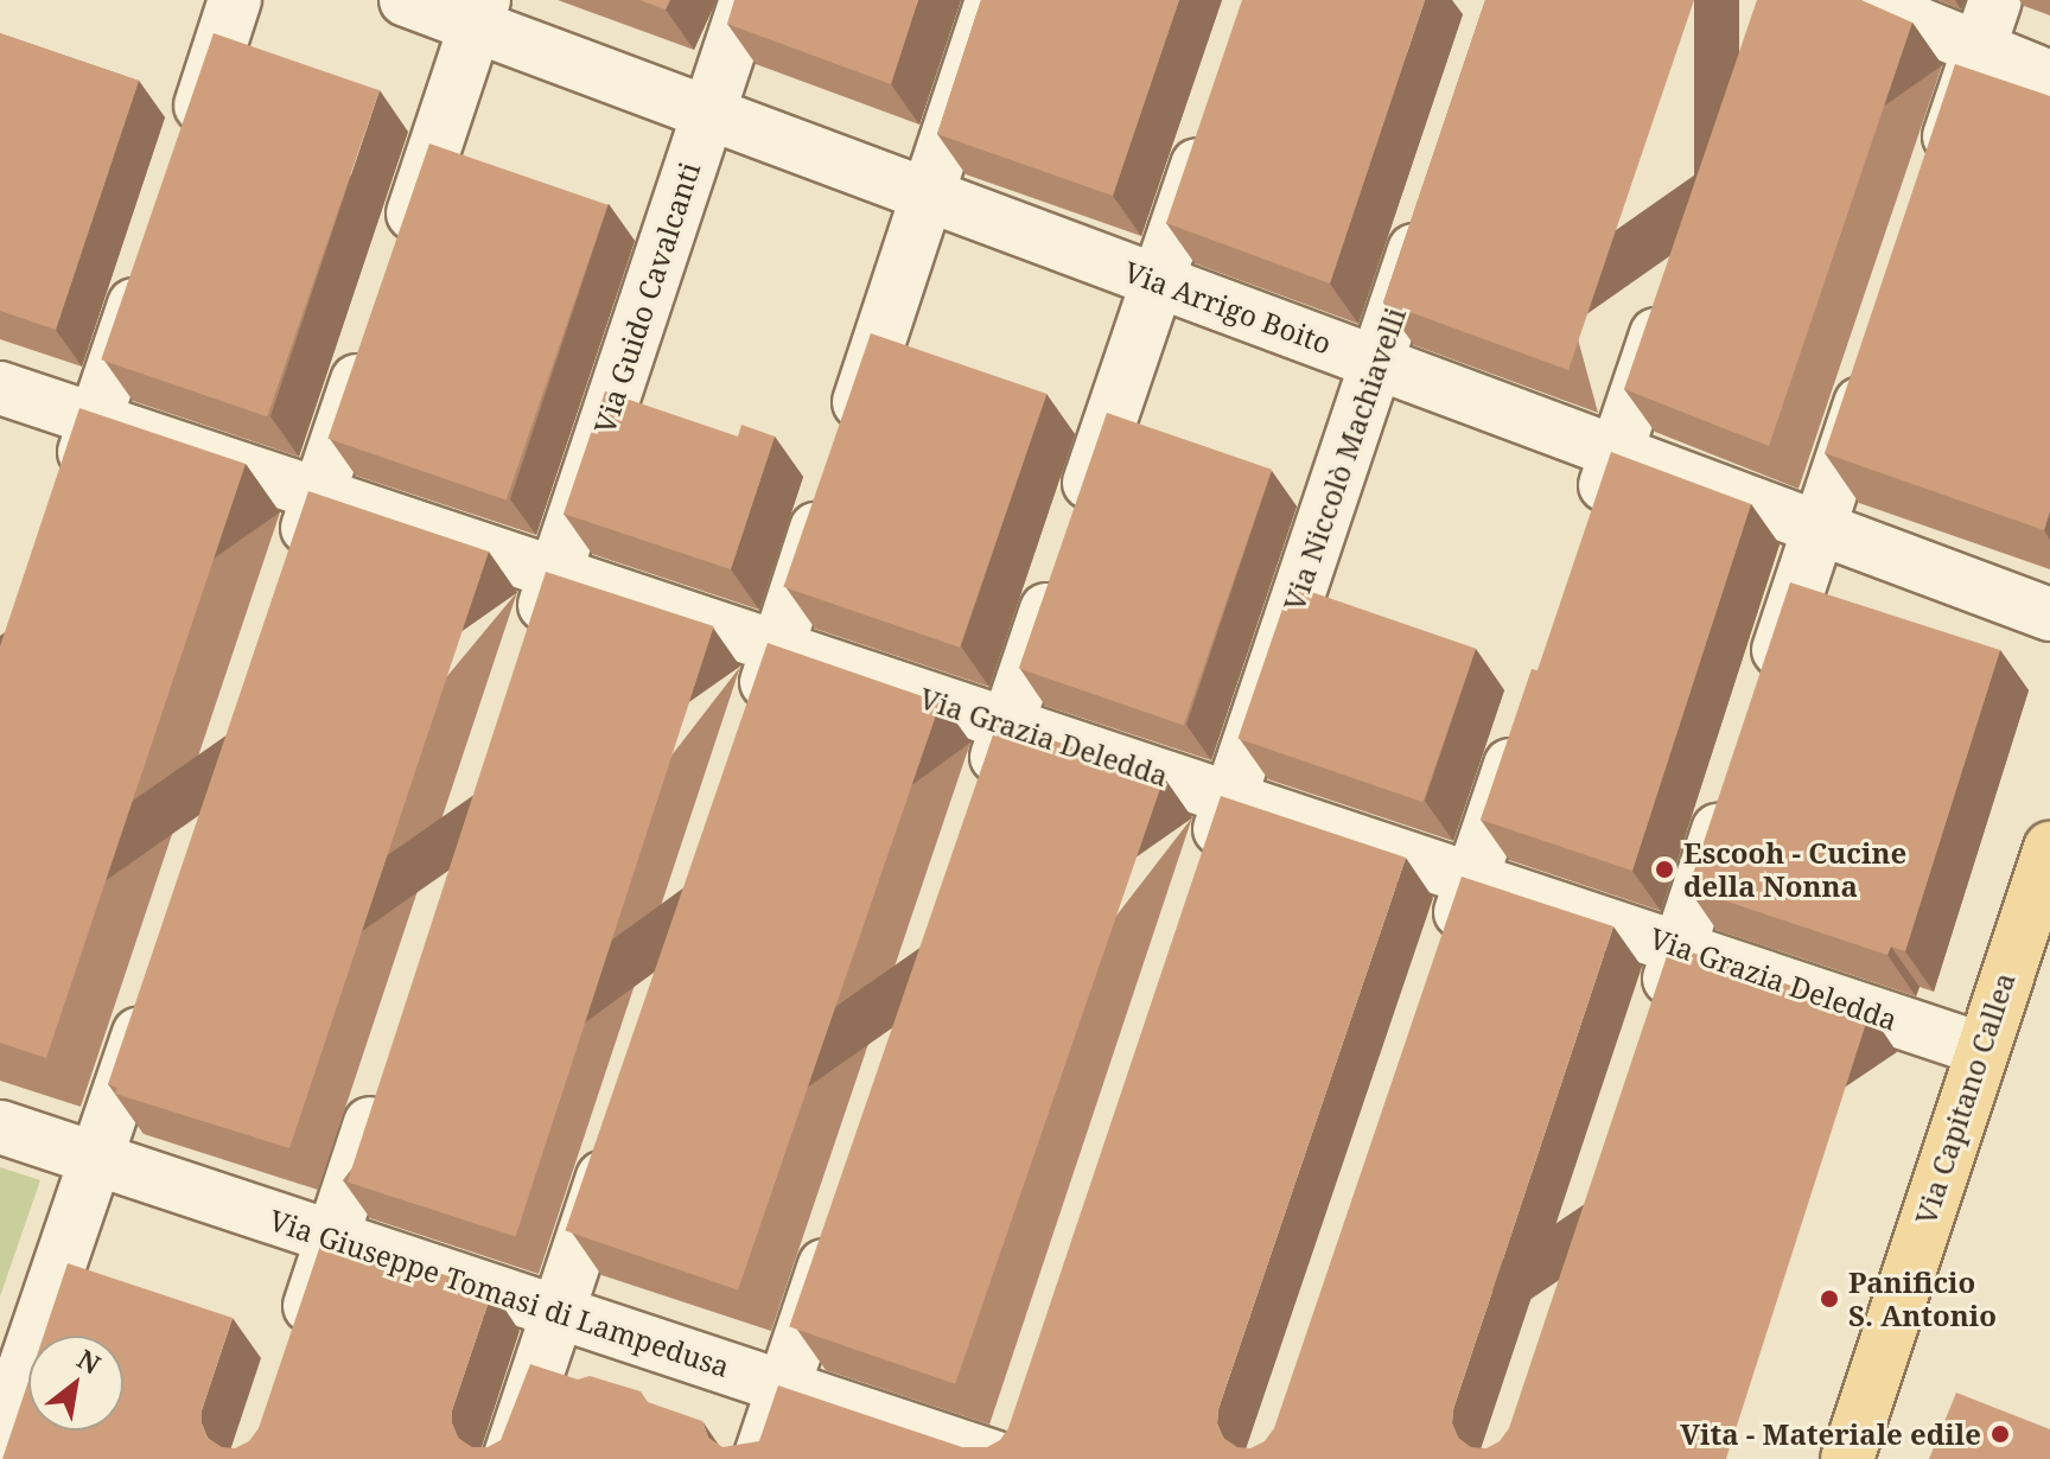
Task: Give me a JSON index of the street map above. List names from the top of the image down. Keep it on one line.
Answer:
{"streets":{"main road":["Via Capitano Callea"],"street":["Via Guido Cavalcanti","Via Arrigo Boito","Via Niccolò Machiavelli","Via Grazia Deledda","Via Giuseppe Tomasi di Lampedusa"]},"crossings":[["Via Guido Cavalcanti","Via Arrigo Boito"],["Via Guido Cavalcanti","Via Grazia Deledda"],["Via Arrigo Boito","Via Niccolò Machiavelli"],["Via Niccolò Machiavelli","Via Grazia Deledda"],["Via Grazia Deledda","Via Capitano Callea"]],"places":["Escooh - Cucine della Nonna","Panificio S. Antonio","Vita - Materiale edile"],"north":"top right"}
